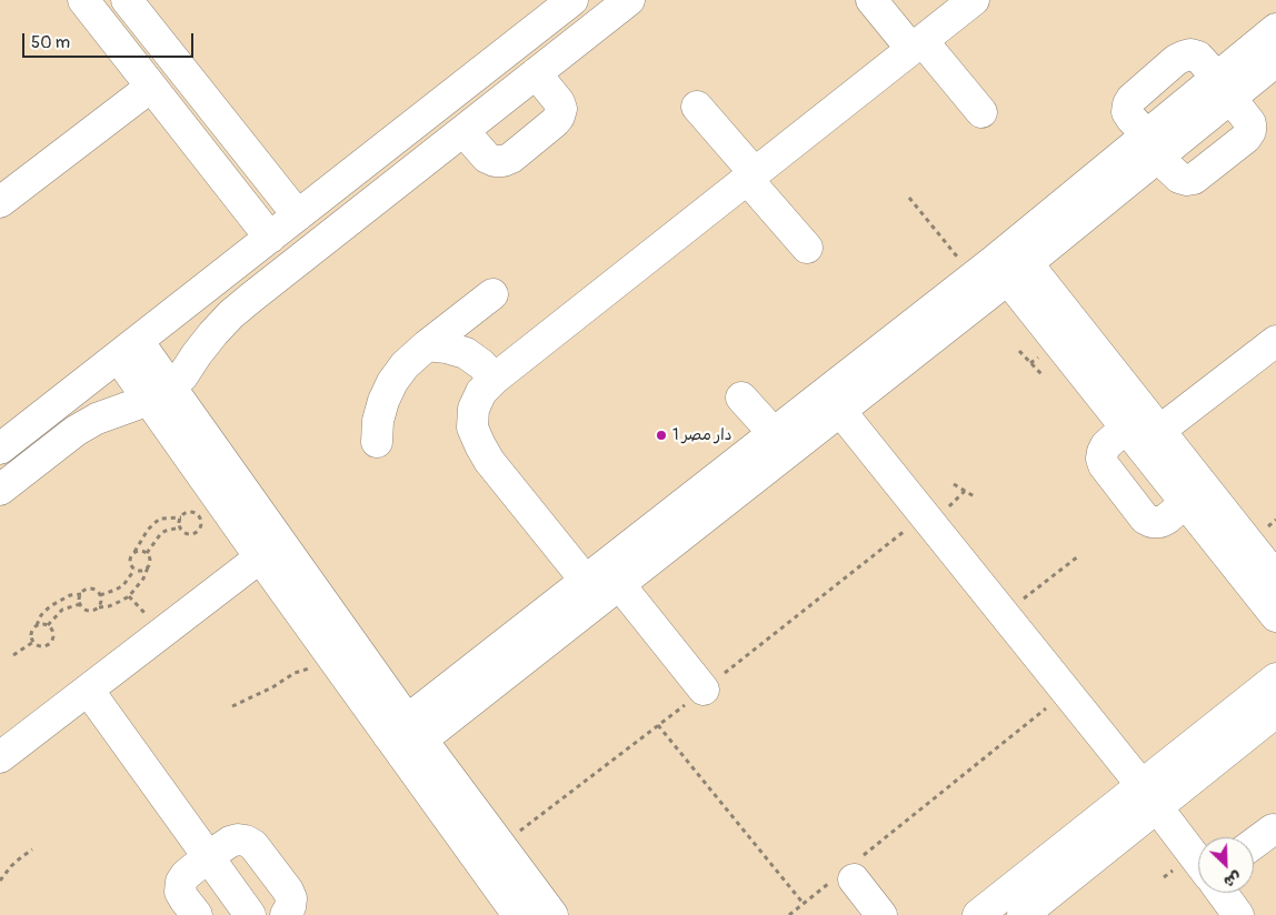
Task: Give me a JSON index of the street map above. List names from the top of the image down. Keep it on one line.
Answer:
{"places":["دار مصر 1"],"scale_bar":"50 m","north":"bottom right"}
